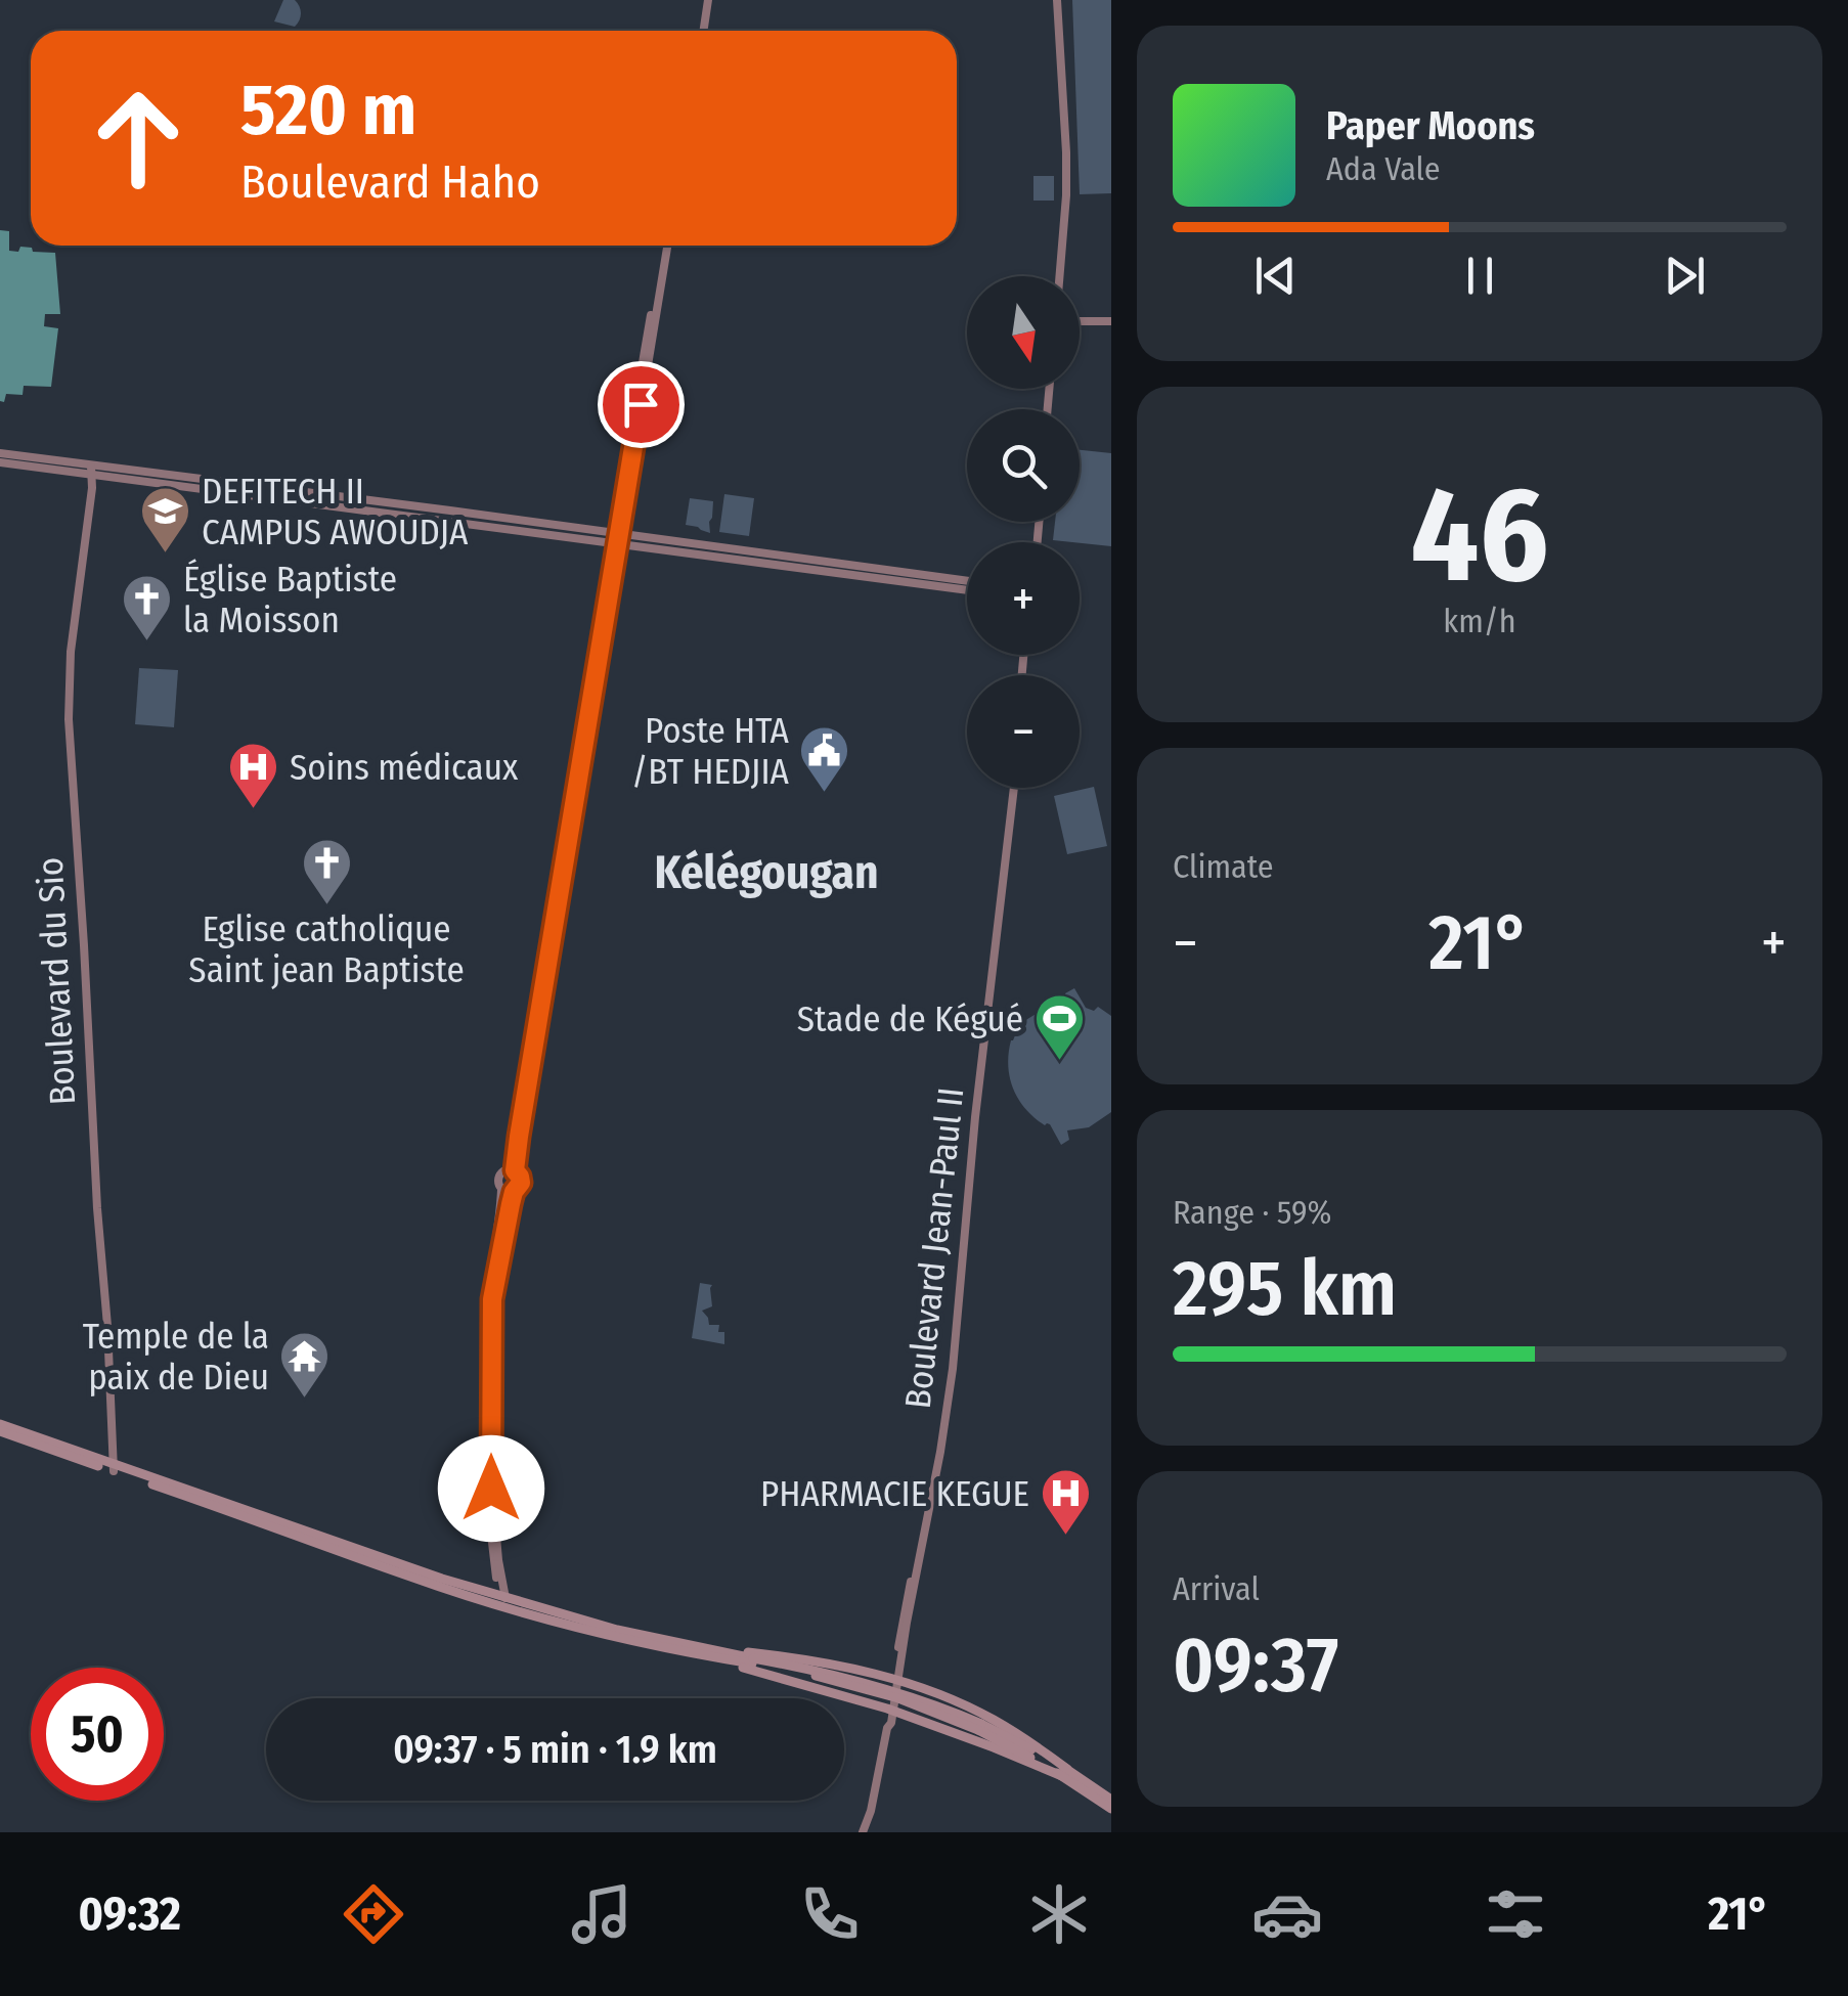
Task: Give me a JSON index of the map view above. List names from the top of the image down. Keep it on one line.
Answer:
{"streets":{"main road":["Boulevard du Sio","Boulevard Jean-Paul II"]},"districts":["Kélégougan"],"places":{"school or university":["DEFITECH II CAMPUS AWOUDJA"],"church":["Église Baptiste la Moisson","Eglise catholique Saint jean Baptiste"],"public building":["Poste HTA /BT HEDJIA"],"hospital":["Soins médicaux","PHARMACIE KEGUE"],"sports":["Stade de Kégué"],"temple":["Temple de la paix de Dieu"]},"north":"bottom","page":{"turn":["520 m","Boulevard Haho"],"song":["Paper Moons","Ada Vale"],"map_buttons":["+","−"],"tile":[["46","km/h"],"Climate",["Range · 59%","295 km"],["Arrival","09:37"]],"heat":["−","21°","+"],"limit":"50","trip":"09:37 · 5 min · 1.9 km","tabs":["09:32","21°"]}}
